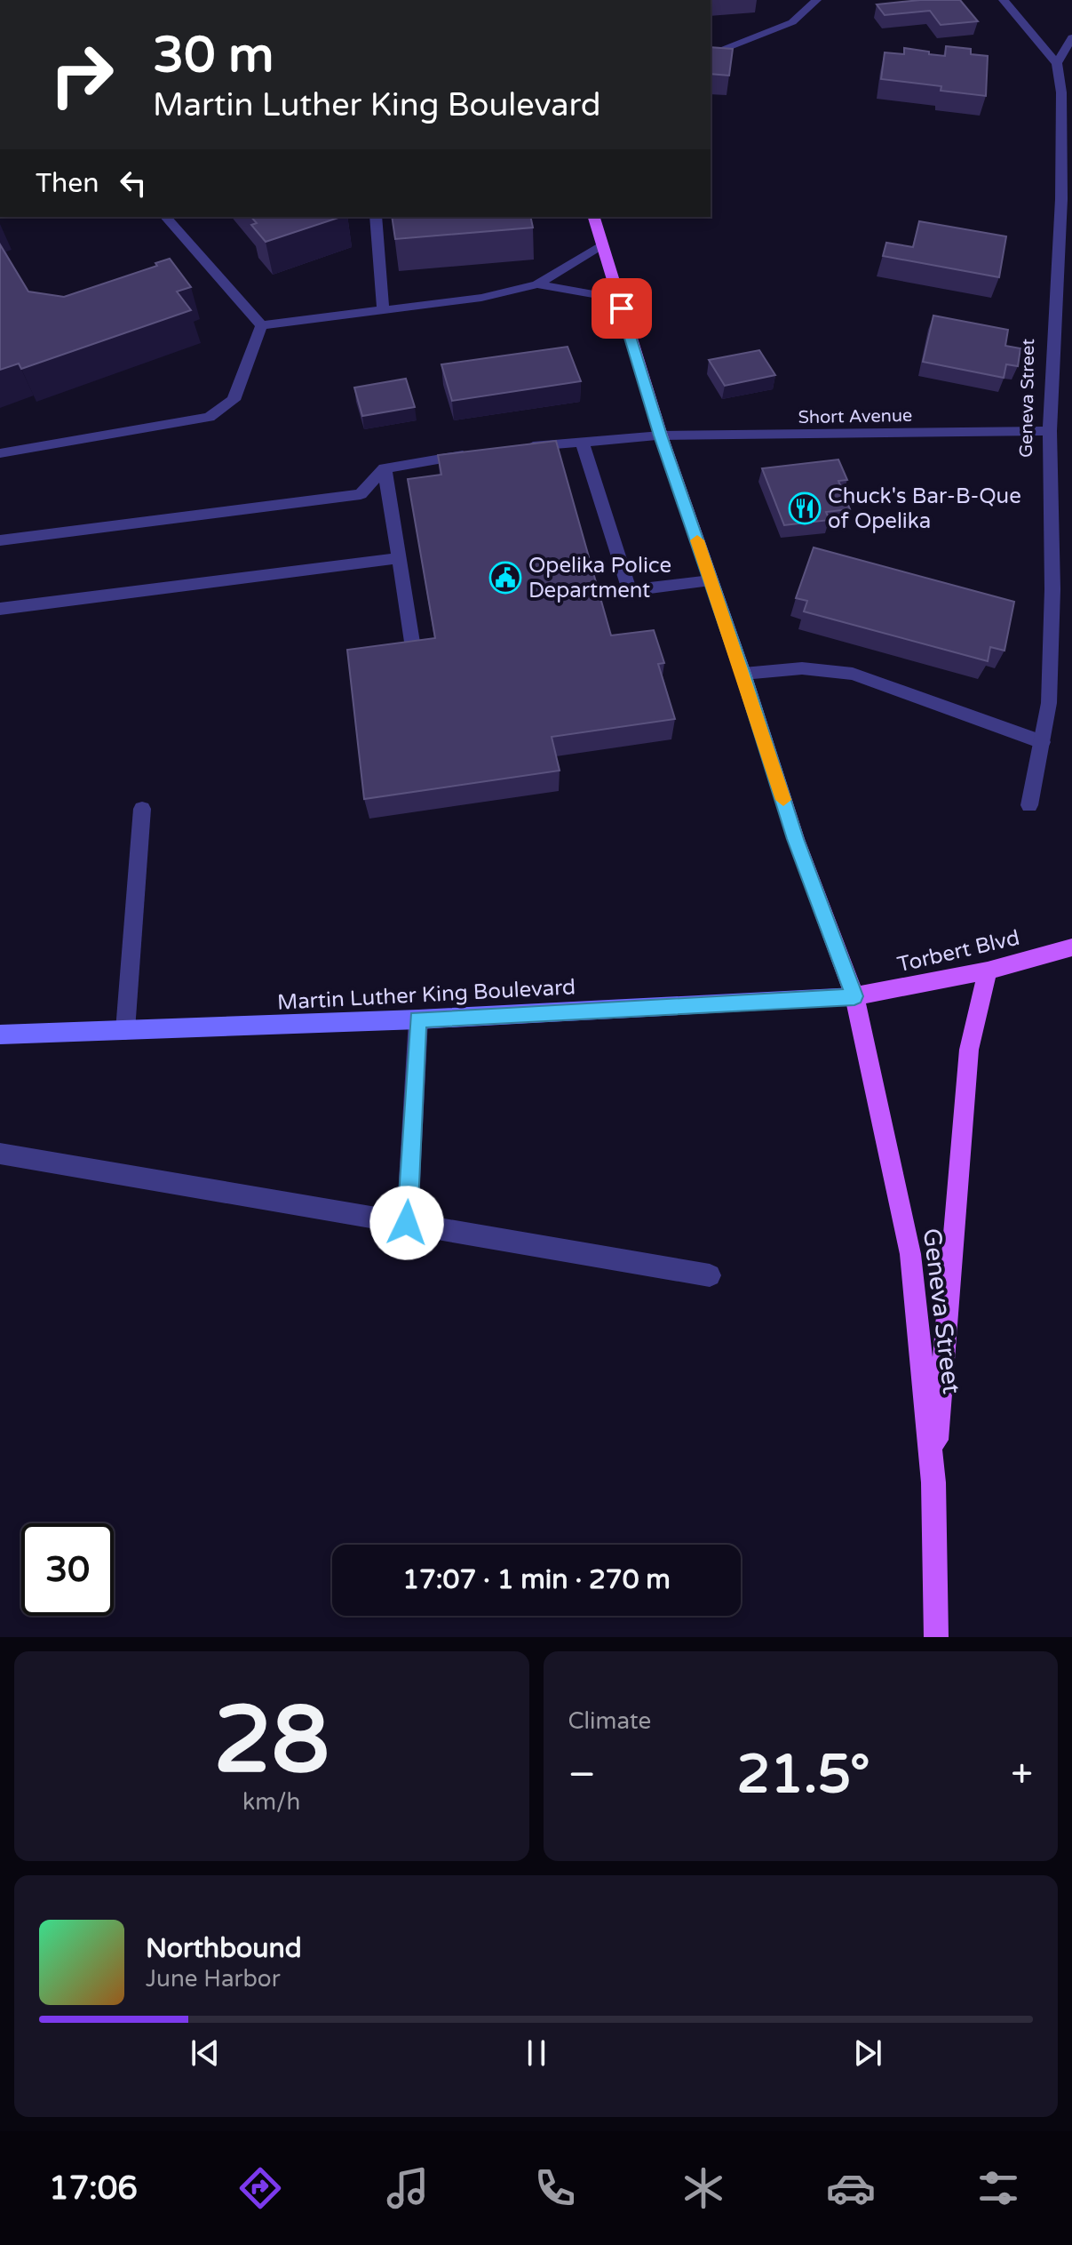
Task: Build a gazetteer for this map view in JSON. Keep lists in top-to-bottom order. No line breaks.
{"streets":{"main road":["Geneva Street","Torbert Blvd","Martin Luther King Boulevard"],"street":["Short Avenue"]},"crossings":[["Geneva Street","Short Avenue"],["Geneva Street","Torbert Blvd"],["Geneva Street","Martin Luther King Boulevard"],["Torbert Blvd","Martin Luther King Boulevard"]],"places":{"restaurant":["Chuck's Bar-B-Que of Opelika"],"public building":["Opelika Police Department"]},"page":{"turn":["30 m","Martin Luther King Boulevard"],"then":"Then","limit":"30","trip":"17:07 · 1 min · 270 m","tile":[["28","km/h"],"Climate"],"heat":["−","21.5°","+"],"song":["Northbound","June Harbor"],"tabs":"17:06"}}
